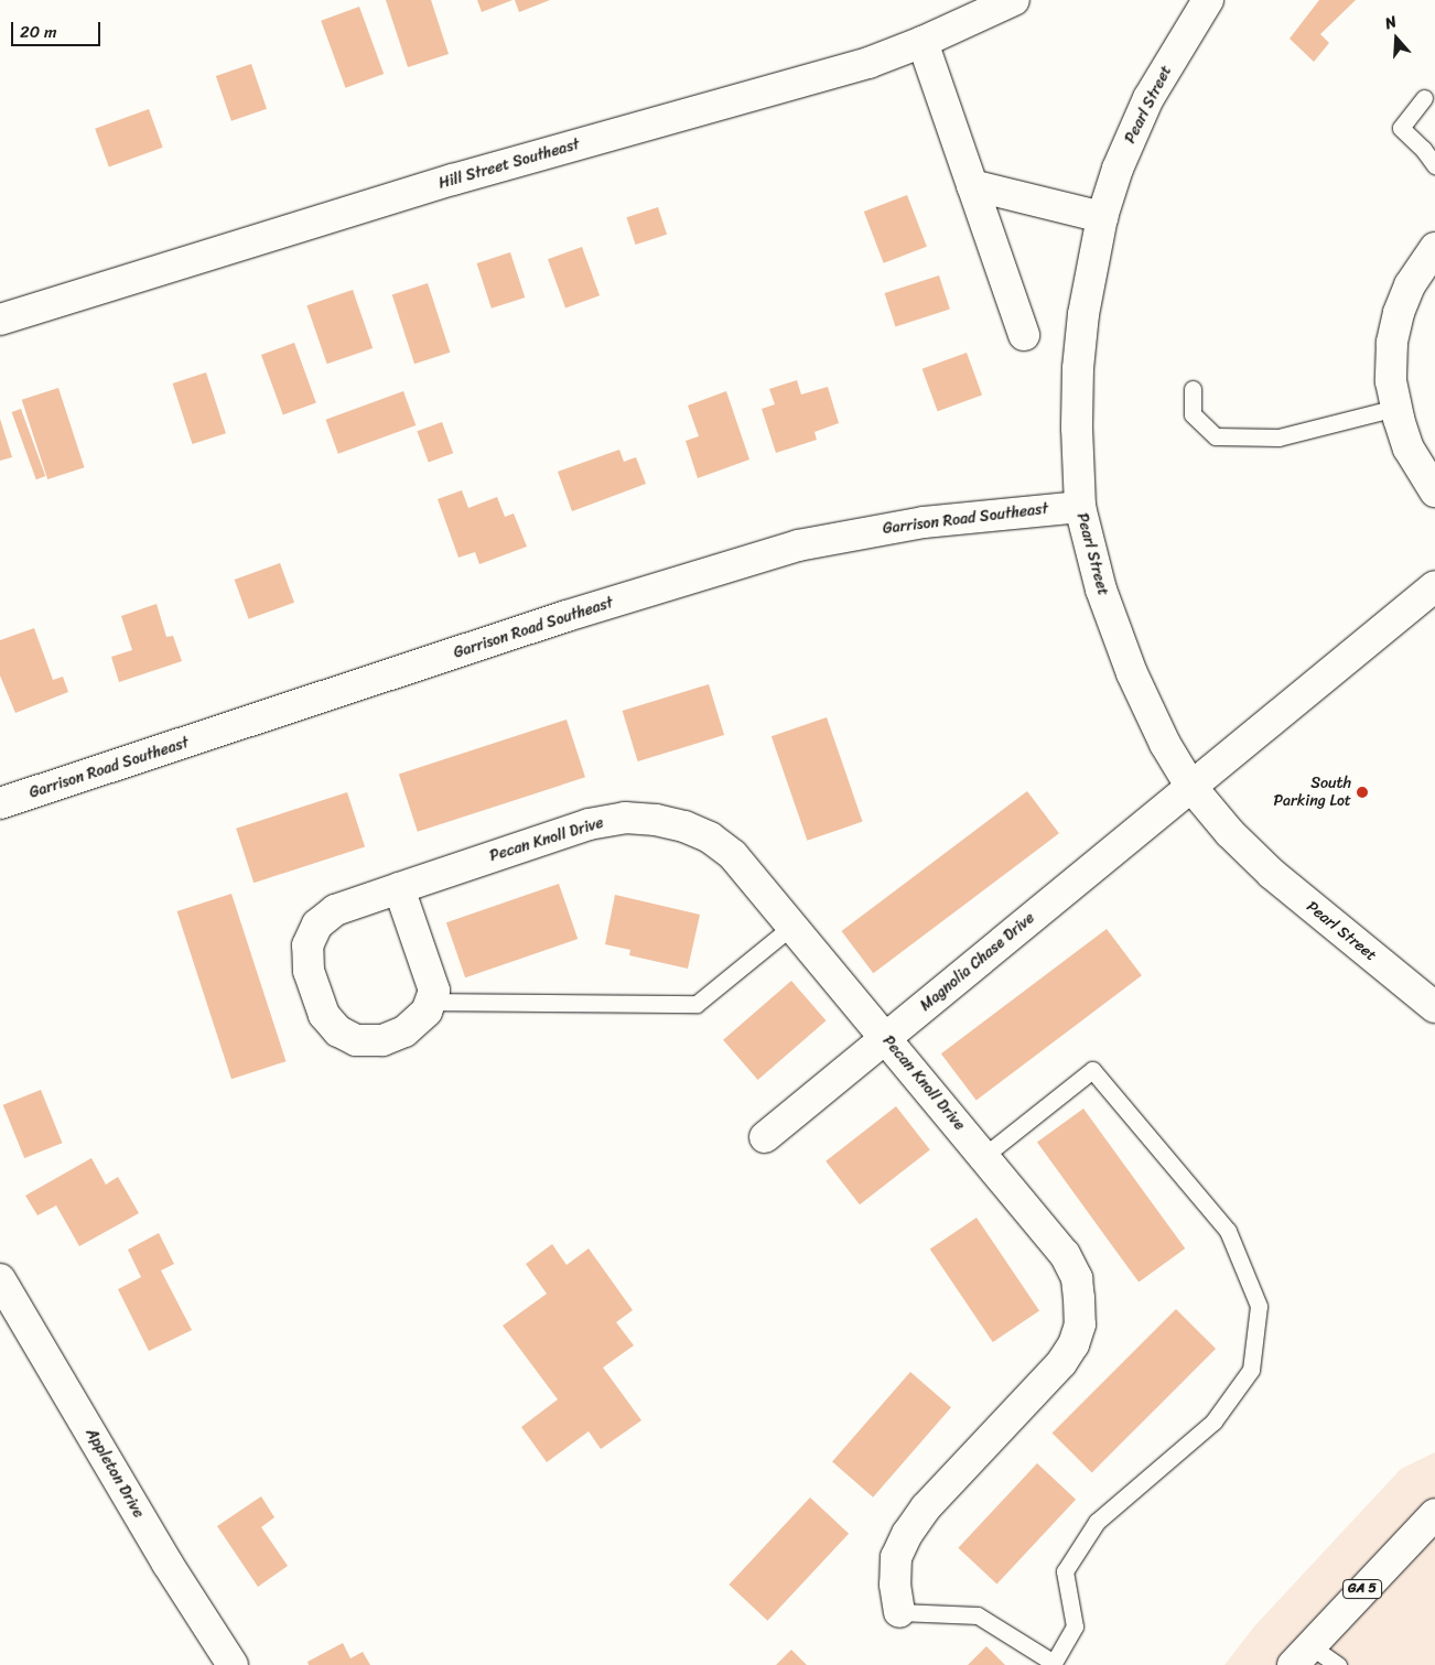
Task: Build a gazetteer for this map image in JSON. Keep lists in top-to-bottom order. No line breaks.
{"streets":{"street":["Pearl Street","Hill Street Southeast","Garrison Road Southeast","Pecan Knoll Drive","Magnolia Chase Drive","Appleton Drive","GA 5"]},"crossings":[["Pearl Street","Garrison Road Southeast"],["Pearl Street","Magnolia Chase Drive"],["Pecan Knoll Drive","Magnolia Chase Drive"]],"places":["South Parking Lot"],"scale_bar":"20 m","north":"top"}
